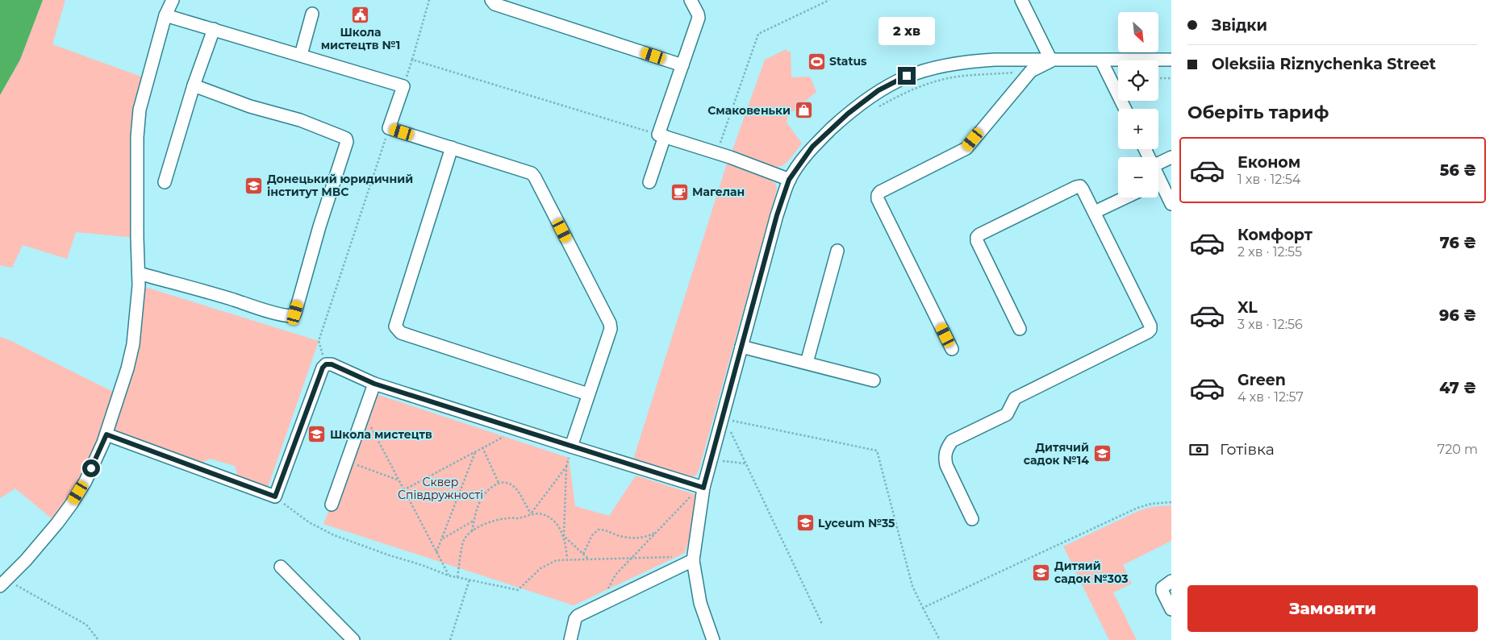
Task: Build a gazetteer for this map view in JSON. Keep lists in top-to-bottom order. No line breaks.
{"parks":["Сквер Співдружності"],"places":{"public building":["Школа мистецтв №1"],"sports":["Status"],"shop":["Смаковеньки"],"school or university":["Донецький юридичний інститут МВС","Школа мистецтв","Дитячий садок №14","Lyceum №35","Дитяий садок №303"],"cafe":["Магелан"]},"north":"bottom right","page":{"banner":["Звідки","Oleksiia Riznychenka Street"],"map_buttons":["+","−"],"bubble":"2 хв","heading":"Оберіть тариф","list":[{"name":"Економ","note":"1 хв · 12:54","value":"56 ₴"},{"name":"Комфорт","note":"2 хв · 12:55","value":"76 ₴"},{"name":"XL","note":"3 хв · 12:56","value":"96 ₴"},{"name":"Green","note":"4 хв · 12:57","value":"47 ₴"}],"pay":["Готівка","720 m"],"buttons":"Замовити"}}
